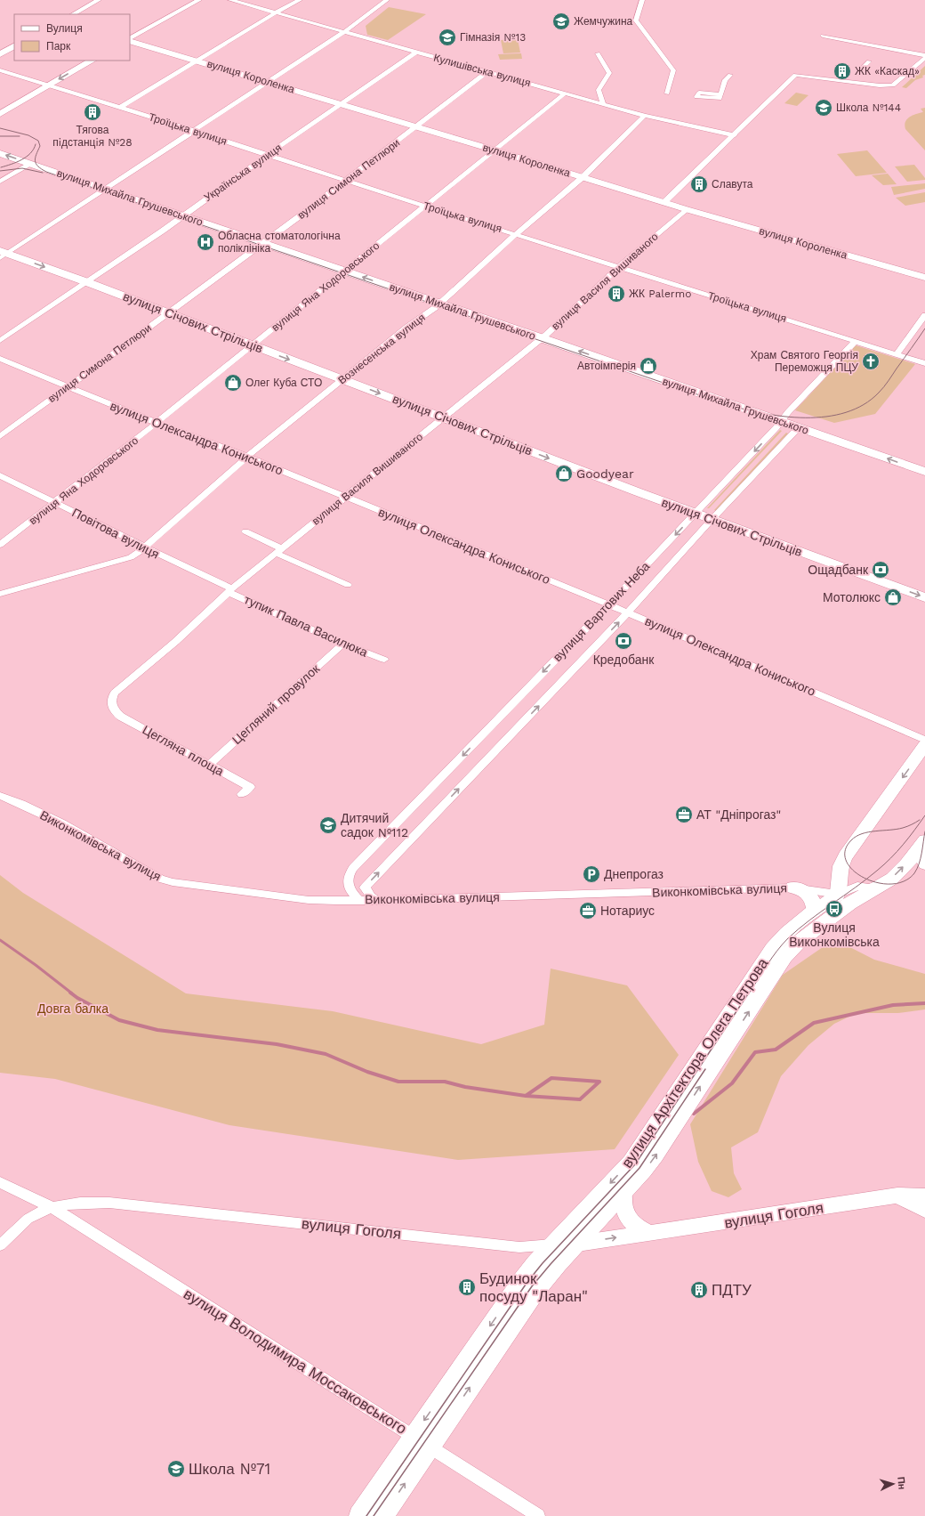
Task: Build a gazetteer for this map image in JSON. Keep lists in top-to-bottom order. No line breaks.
{"streets":{"main road":["вулиця Михайла Грушевського","вулиця Січових Стрільців","вулиця Архітектора Олега Петрова"],"street":["Кулишівська вулиця","вулиця Короленка","Троїцька вулиця","Українська вулиця","вулиця Симона Петлюри","вулиця Василя Вишиваного","вулиця Яна Ходоровського","Вознесенська вулиця","вулиця Олександра Кониського","Повітова вулиця","вулиця Вартових Неба","тупик Павла Василюка","Цегляний провулок","Цегляна площа","Виконкомівська вулиця","вулиця Гоголя","вулиця Володимира Моссаковського"]},"crossings":[["Кулишівська вулиця","Українська вулиця"],["Кулишівська вулиця","вулиця Симона Петлюри"],["Кулишівська вулиця","вулиця Яна Ходоровського"],["Кулишівська вулиця","Вознесенська вулиця"],["вулиця Короленка","Українська вулиця"],["вулиця Короленка","вулиця Симона Петлюри"],["вулиця Короленка","вулиця Василя Вишиваного"],["вулиця Короленка","вулиця Яна Ходоровського"],["вулиця Короленка","Вознесенська вулиця"],["Троїцька вулиця","Українська вулиця"],["Троїцька вулиця","вулиця Симона Петлюри"],["Троїцька вулиця","вулиця Василя Вишиваного"],["Троїцька вулиця","вулиця Яна Ходоровського"],["Троїцька вулиця","Вознесенська вулиця"],["Троїцька вулиця","вулиця Вартових Неба"],["Українська вулиця","вулиця Михайла Грушевського"],["Українська вулиця","вулиця Січових Стрільців"],["вулиця Симона Петлюри","вулиця Михайла Грушевського"],["вулиця Симона Петлюри","вулиця Січових Стрільців"],["вулиця Симона Петлюри","вулиця Олександра Кониського"],["вулиця Михайла Грушевського","вулиця Василя Вишиваного"],["вулиця Михайла Грушевського","вулиця Яна Ходоровського"],["вулиця Михайла Грушевського","Вознесенська вулиця"],["вулиця Михайла Грушевського","вулиця Вартових Неба"],["вулиця Василя Вишиваного","вулиця Січових Стрільців"],["вулиця Василя Вишиваного","вулиця Олександра Кониського"],["вулиця Василя Вишиваного","Повітова вулиця"],["вулиця Василя Вишиваного","тупик Павла Василюка"],["вулиця Василя Вишиваного","Цегляна площа"],["вулиця Яна Ходоровського","вулиця Січових Стрільців"],["вулиця Яна Ходоровського","вулиця Олександра Кониського"],["вулиця Яна Ходоровського","Повітова вулиця"],["вулиця Січових Стрільців","Вознесенська вулиця"],["вулиця Січових Стрільців","вулиця Вартових Неба"],["Вознесенська вулиця","вулиця Олександра Кониського"],["Вознесенська вулиця","Повітова вулиця"],["вулиця Олександра Кониського","вулиця Вартових Неба"],["Повітова вулиця","тупик Павла Василюка"],["тупик Павла Василюка","Цегляний провулок"],["Цегляний провулок","Цегляна площа"],["вулиця Архітектора Олега Петрова","вулиця Гоголя"],["вулиця Архітектора Олега Петрова","вулиця Володимира Моссаковського"],["вулиця Гоголя","вулиця Володимира Моссаковського"]],"one_way":["вулиця Михайла Грушевського","вулиця Січових Стрільців"],"parks":["Довга балка"],"places":{"school or university":["Жемчужина","Гімназія №13","Школа №144","Дитячий садок №112","Школа №71"],"building":["ЖК «Каскад»","Тягова пiдстанцiя №28","Славута","ЖК Palermo","Будинок посуду \"Ларан\"","ПДТУ"],"hospital":["Обласна стоматологічна поліклініка"],"church":["Храм Святого Георгія Переможця ПЦУ"],"shop":["Автоімперія","Олег Куба СТО","Goodyear","Мотолюкс"],"bank":["Ощадбанк","Кредобанк"],"office":["АТ \"Дніпрогаз\"","Нотариус"],"parking":["Днепрогаз"],"bus stop":["Вулиця Виконкомівська"]},"legend":["Вулиця","Парк"],"north":"right"}
